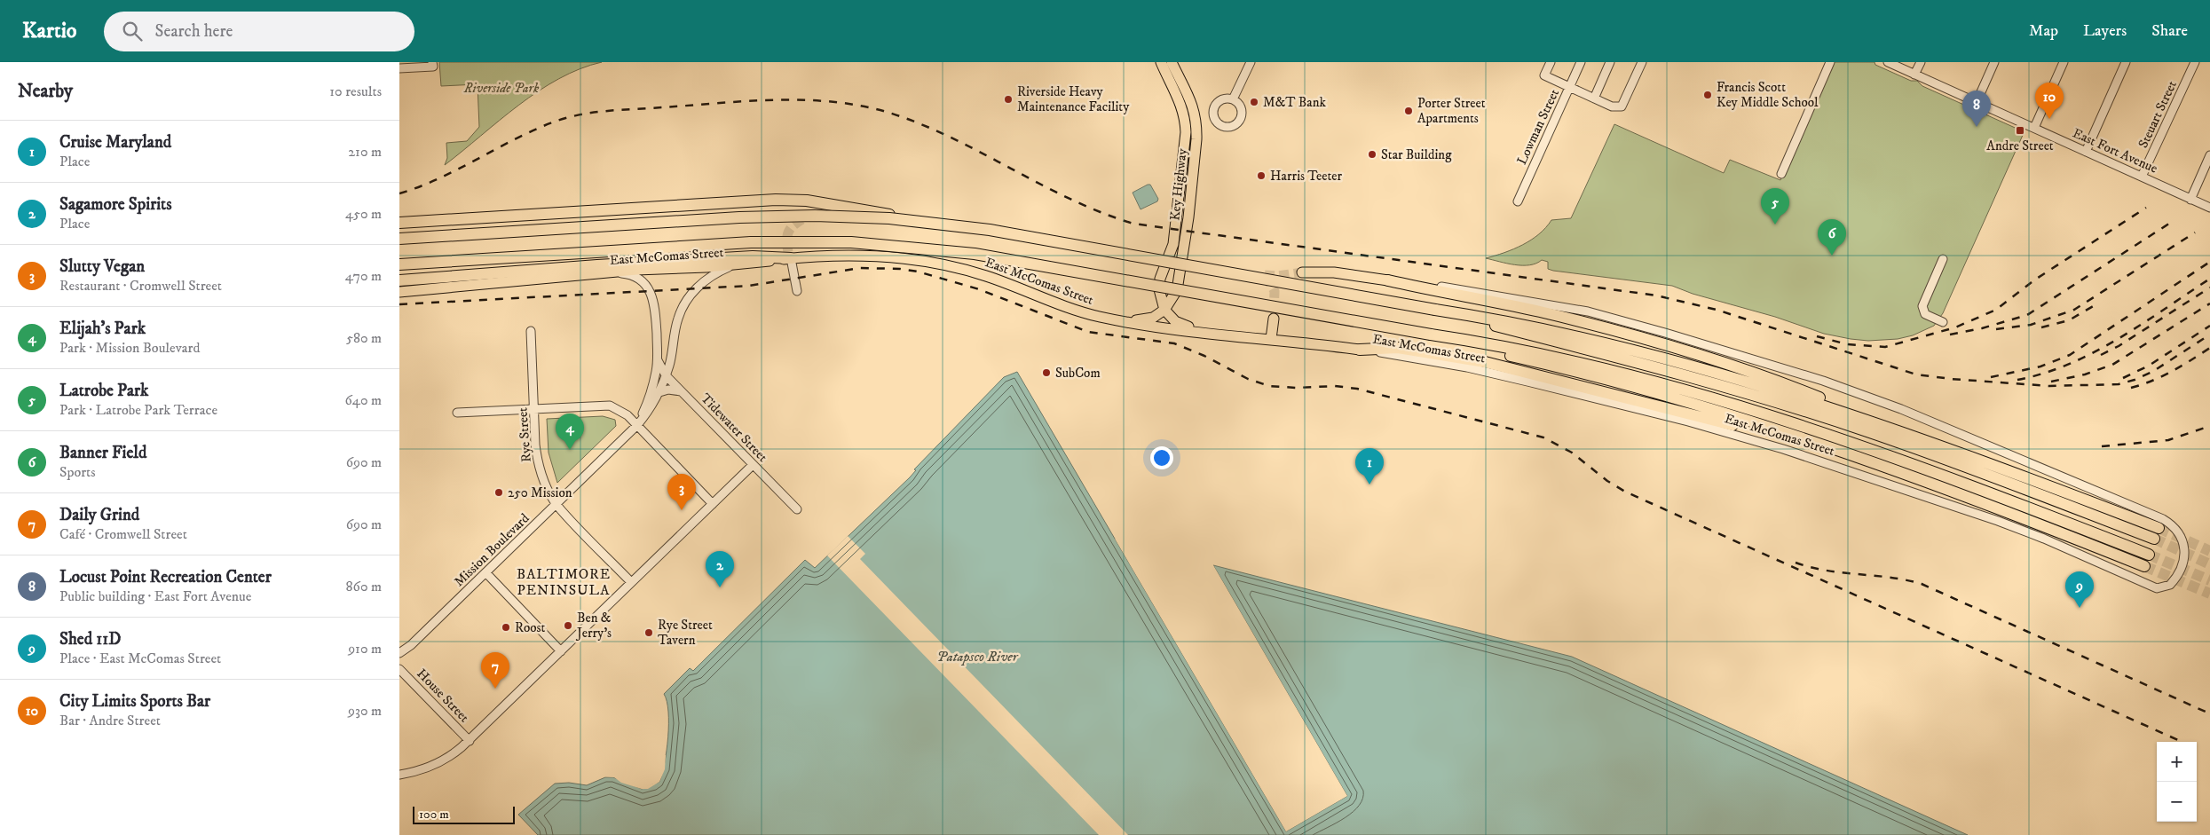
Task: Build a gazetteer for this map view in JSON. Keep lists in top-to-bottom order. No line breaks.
{"streets":{"main road":["Key Highway","East McComas Street"],"street":["Steuart Street","Lowman Street","East Fort Avenue","Tidewater Street","Rye Street","Mission Boulevard","House Street"]},"crossings":[["Steuart Street","East Fort Avenue"],["East McComas Street","Mission Boulevard"],["Tidewater Street","Mission Boulevard"],["Rye Street","Mission Boulevard"]],"districts":["BALTIMORE PENINSULA"],"water":["Patapsco River"],"parks":["Riverside Park"],"places":{"other":["Francis Scott Key Middle School","Riverside Heavy Maintenance Facility","M&T Bank","Porter Street Apartments","Star Building","Harris Teeter","SubCom","250 Mission","Ben & Jerry's","Roost","Rye Street Tavern"],"transit":["Andre Street"]},"scale_bar":"100 m","page":{"header":"Kartio","search":"Search here","nav":["Map","Layers","Share"],"heading":["Nearby","10 results"],"pins":["10","8","5","6","4","1","3","2","9","7"],"list":[{"mark":"1","name":"Cruise Maryland","note":"Place","value":"210 m"},{"mark":"2","name":"Sagamore Spirits","note":"Place","value":"450 m"},{"mark":"3","name":"Slutty Vegan","note":"Restaurant · Cromwell Street","value":"470 m"},{"mark":"4","name":"Elijah's Park","note":"Park · Mission Boulevard","value":"580 m"},{"mark":"5","name":"Latrobe Park","note":"Park · Latrobe Park Terrace","value":"640 m"},{"mark":"6","name":"Banner Field","note":"Sports","value":"690 m"},{"mark":"7","name":"Daily Grind","note":"Café · Cromwell Street","value":"690 m"},{"mark":"8","name":"Locust Point Recreation Center","note":"Public building · East Fort Avenue","value":"860 m"},{"mark":"9","name":"Shed 11D","note":"Place · East McComas Street","value":"910 m"},{"mark":"10","name":"City Limits Sports Bar","note":"Bar · Andre Street","value":"930 m"}],"map_buttons":["+","−"],"scale":"100 m"}}
